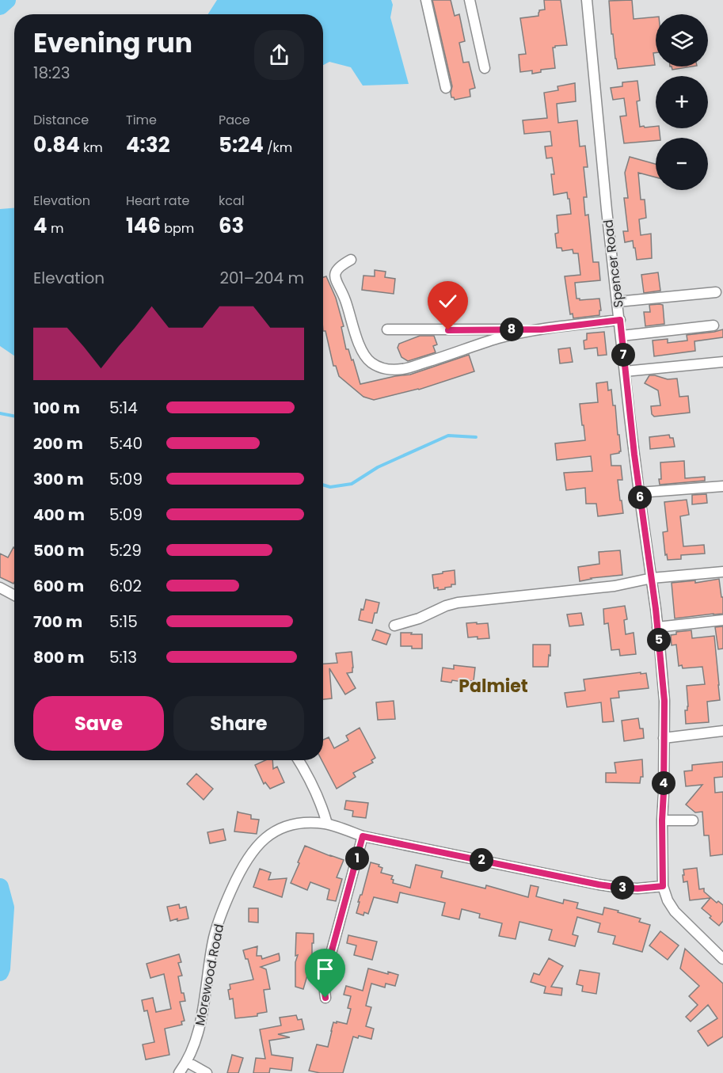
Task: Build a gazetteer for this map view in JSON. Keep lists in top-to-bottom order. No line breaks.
{"streets":{"street":["Spencer Road","Morewood Road"]},"crossings":[["Spencer Road","Morewood Road"]],"districts":["Palmiet"],"page":{"map_buttons":["+","−"],"heading":["Evening run","18:23"],"stats":[["Distance","0.84 km"],["Time","4:32"],["Pace","5:24 /km"],["Elevation","4 m"],["Heart rate","146 bpm"],["kcal","63"]],"chart":["Elevation","201–204 m"],"pins":["8","7","6","5","4","1","2","3"],"list":[{"name":"100 m","note":"5:14"},{"name":"200 m","note":"5:40"},{"name":"300 m","note":"5:09"},{"name":"400 m","note":"5:09"},{"name":"500 m","note":"5:29"},{"name":"600 m","note":"6:02"},{"name":"700 m","note":"5:15"},{"name":"800 m","note":"5:13"}],"buttons":["Save","Share"]}}
